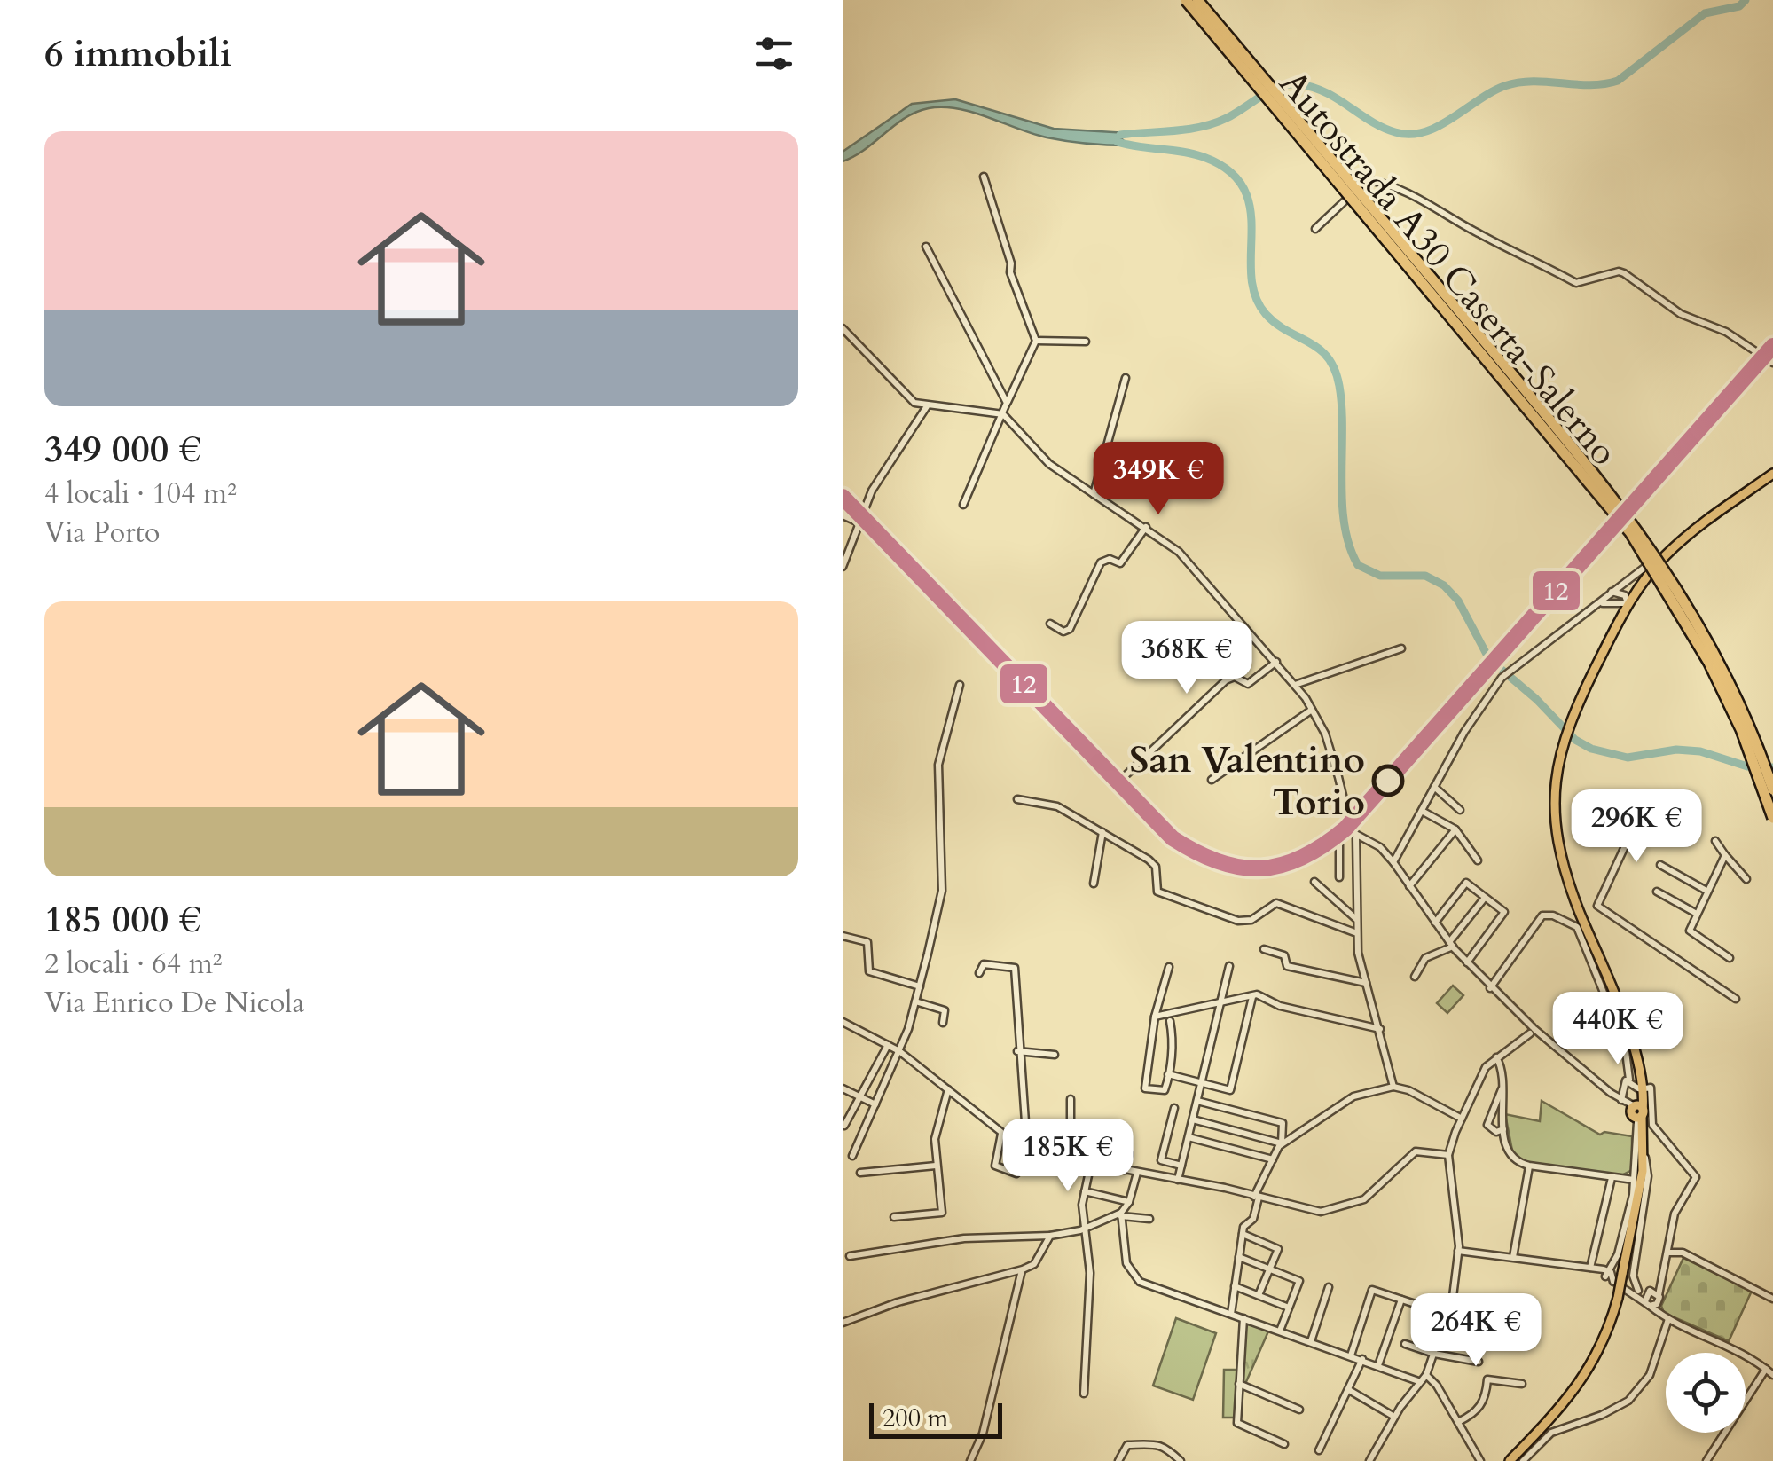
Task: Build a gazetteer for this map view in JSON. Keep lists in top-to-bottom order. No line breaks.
{"streets":{"highway":["Autostrada A30 Caserta-Salerno"]},"places":["San Valentino Torio"],"lines":["transit line 12"],"scale_bar":"200 m","page":{"heading":"6 immobili","list":[{"name":"349 000 €","note":"4 locali · 104 m² · Via Porto"},{"name":"185 000 €","note":"2 locali · 64 m² · Via Enrico De Nicola"}],"price":["349K €","368K €","296K €","440K €","185K €","264K €"],"scale":"200 m"}}
